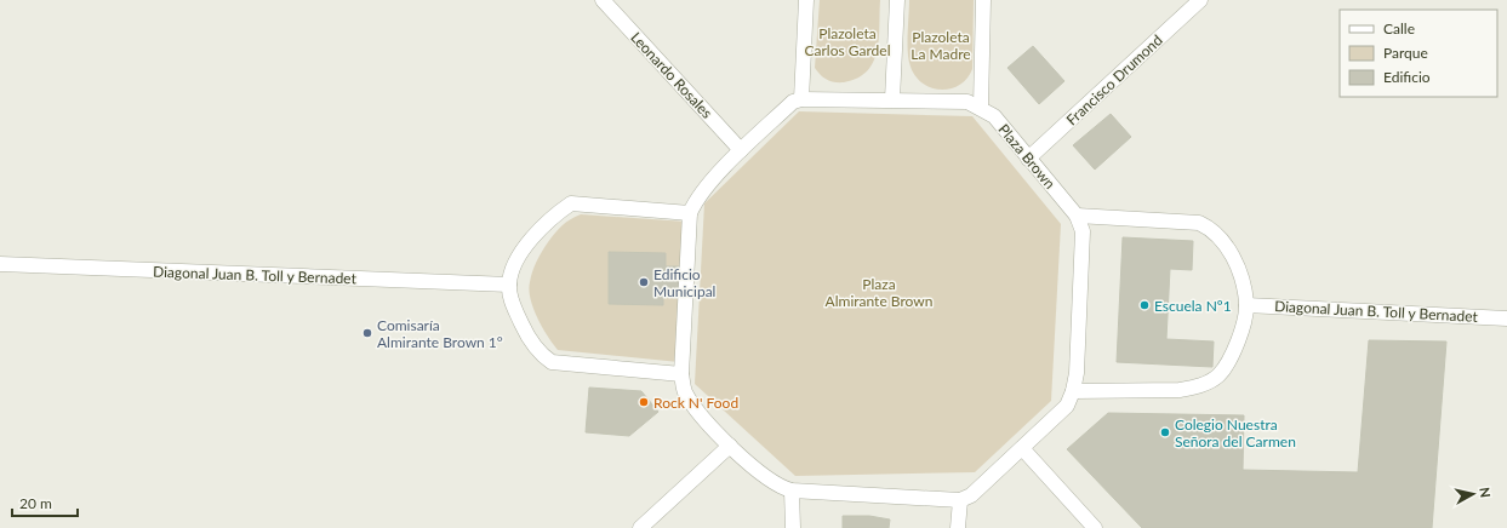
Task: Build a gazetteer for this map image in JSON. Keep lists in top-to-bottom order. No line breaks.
{"streets":{"street":["Leonardo Rosales","Francisco Drumond","Plaza Brown","Diagonal Juan B. Toll y Bernadet"]},"crossings":[["Francisco Drumond","Plaza Brown"]],"parks":["Plazoleta Carlos Gardel","Plazoleta La Madre","Plaza Almirante Brown"],"places":["Edificio Municipal","Escuela Nº1","Comisaría Almirante Brown 1°","Rock N' Food","Colegio Nuestra Señora del Carmen"],"legend":["Calle","Parque","Edificio"],"scale_bar":"20 m","north":"right"}
